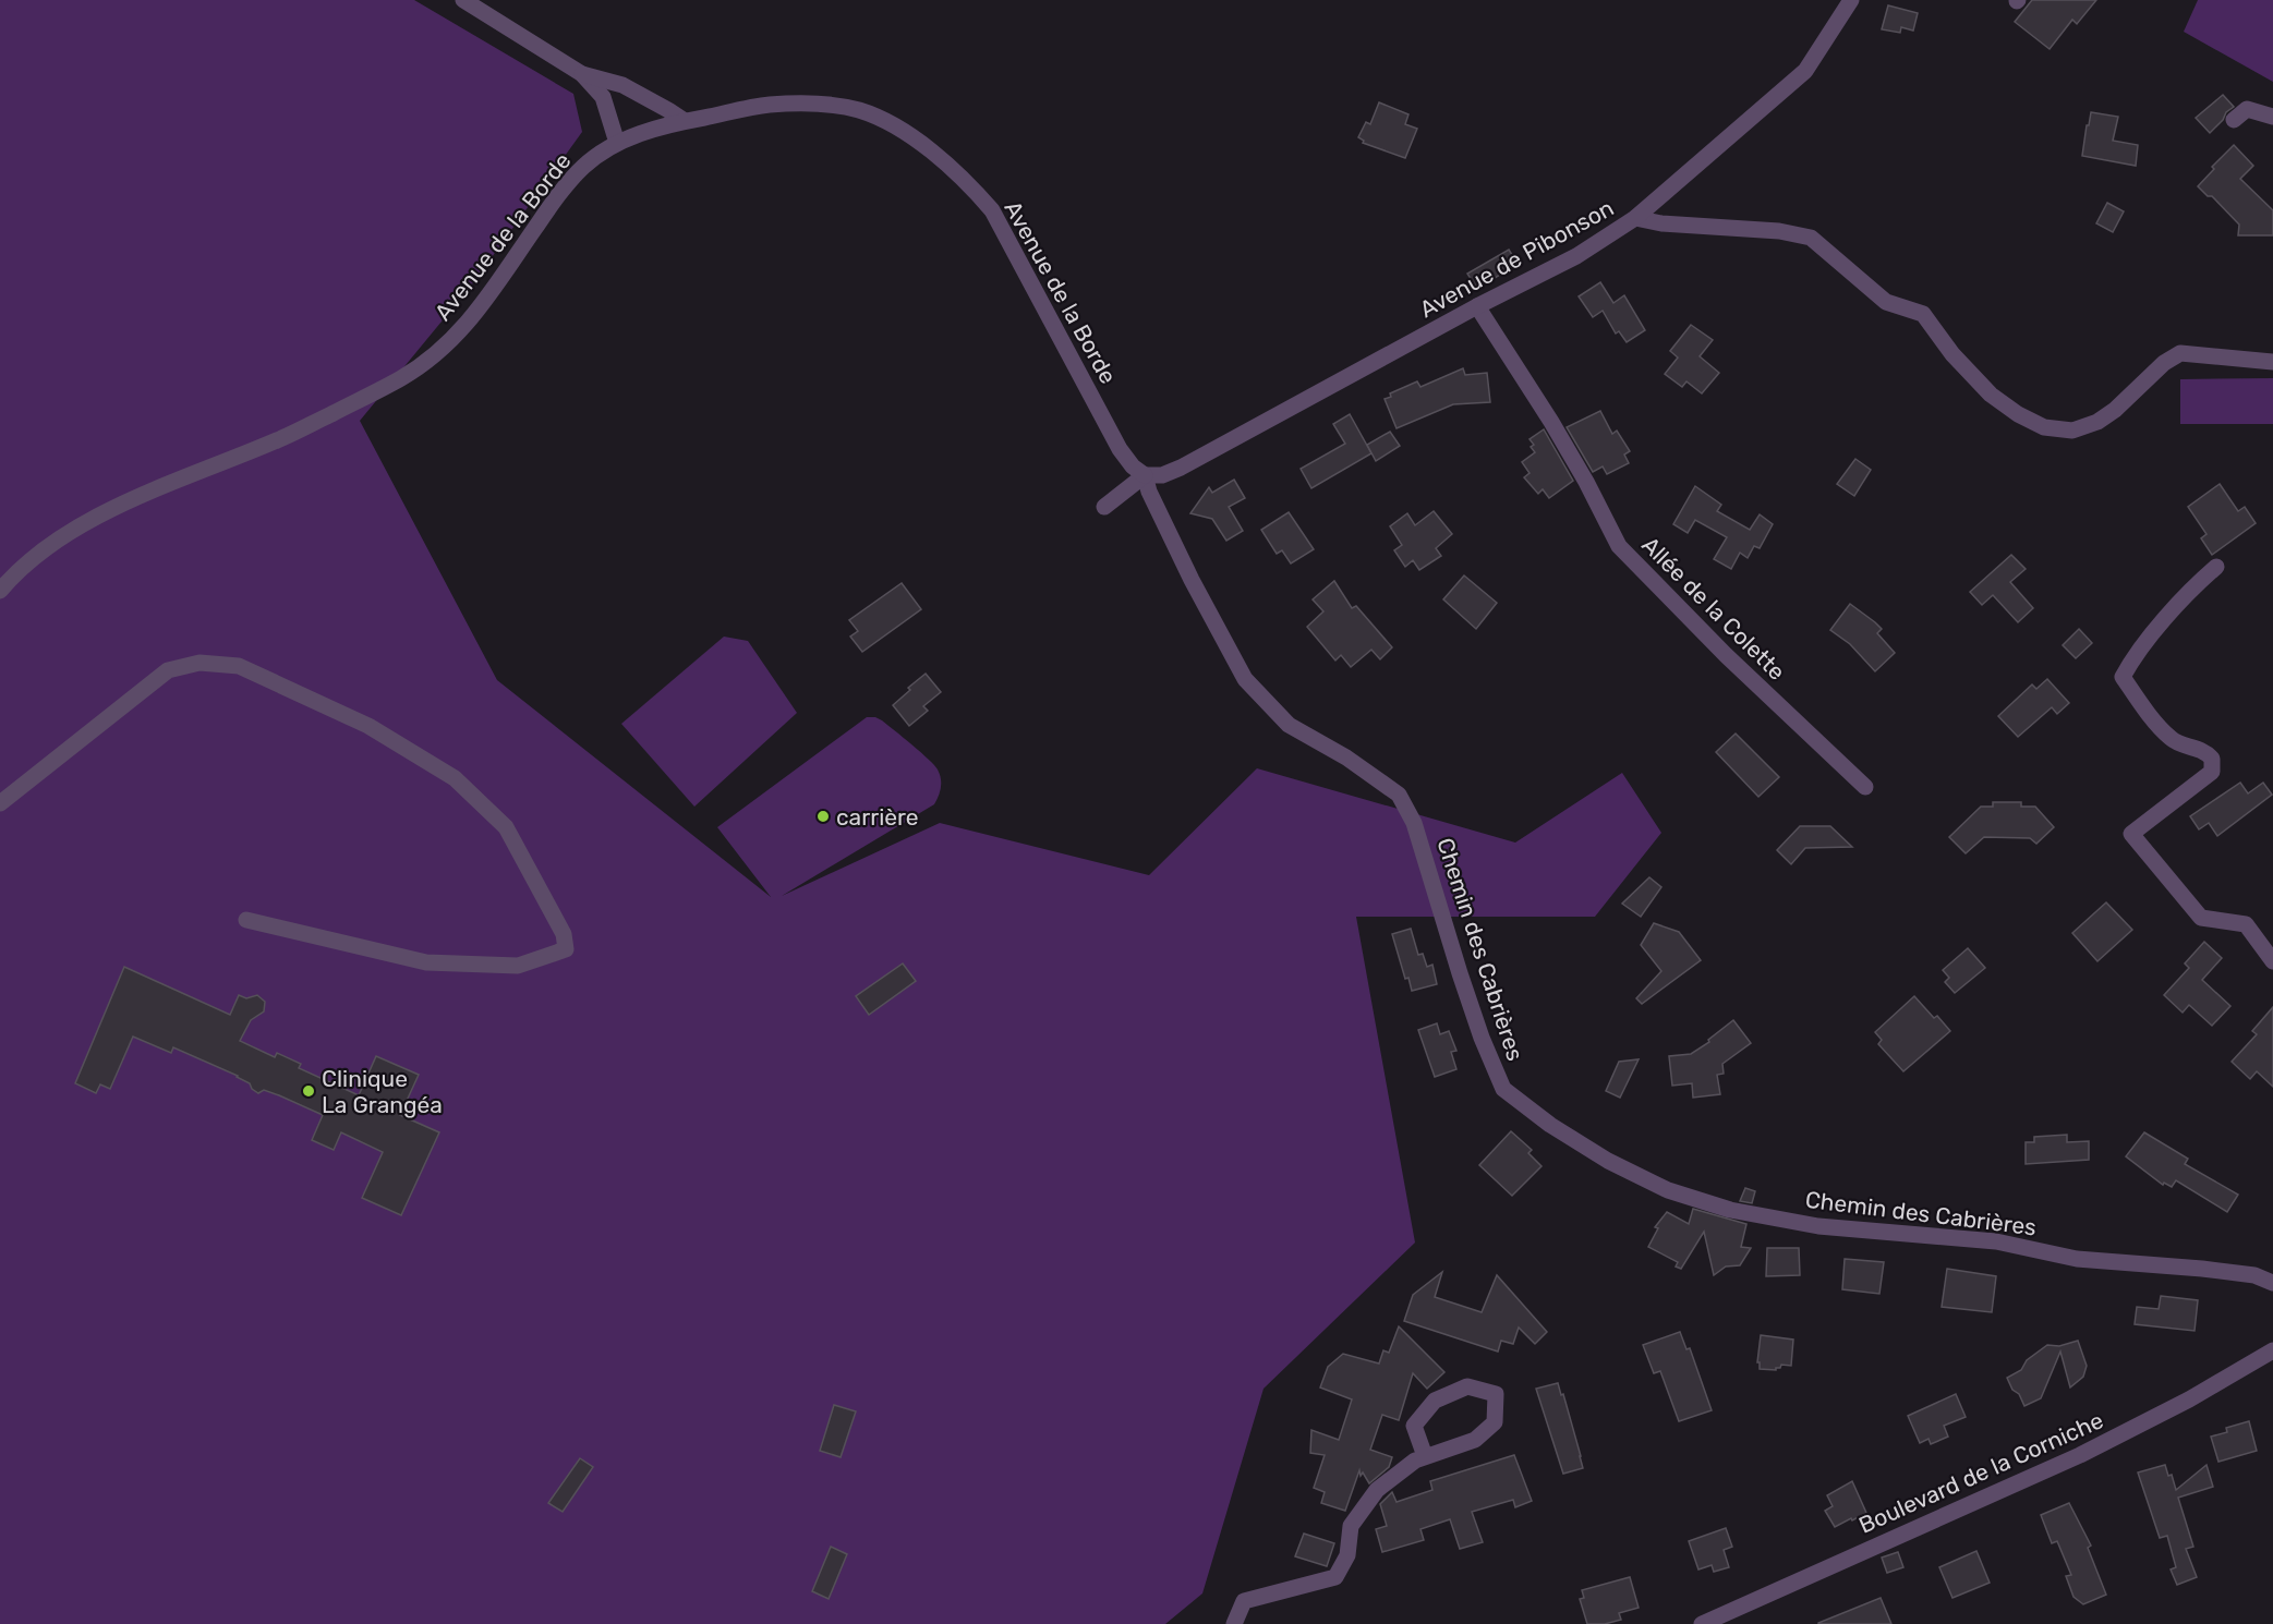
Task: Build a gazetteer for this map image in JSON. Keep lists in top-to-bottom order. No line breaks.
{"streets":{"street":["Avenue de la Borde","Avenue de Pibonson","Allée de la Colette","Chemin des Cabrières","Boulevard de la Corniche"]},"crossings":[["Avenue de la Borde","Avenue de Pibonson"],["Avenue de la Borde","Chemin des Cabrières"],["Avenue de Pibonson","Allée de la Colette"],["Avenue de Pibonson","Chemin des Cabrières"]],"places":["carrière","Clinique La Grangéa"]}
